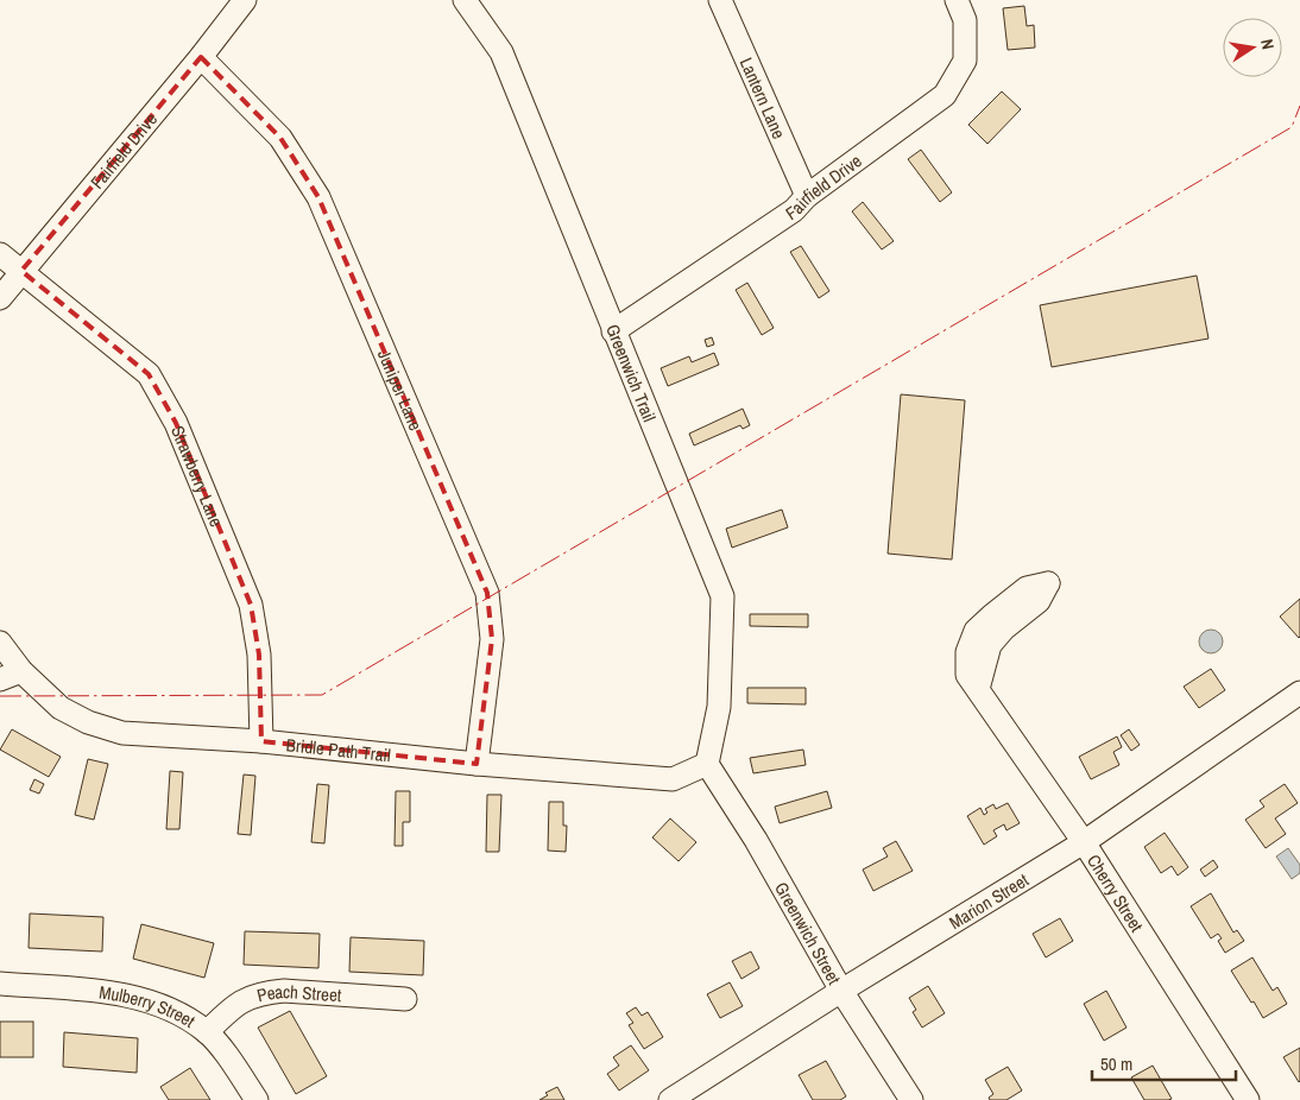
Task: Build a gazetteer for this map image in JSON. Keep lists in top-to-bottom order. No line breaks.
{"streets":{"street":["Lantern Lane","Fairfield Drive","Greenwich Trail","Juniper Lane","Strawberry Lane","Bridle Path Trail","Cherry Street","Marion Street","Greenwich Street","Peach Street","Mulberry Street"]},"crossings":[["Lantern Lane","Fairfield Drive"],["Fairfield Drive","Greenwich Trail"],["Fairfield Drive","Juniper Lane"],["Fairfield Drive","Strawberry Lane"],["Greenwich Trail","Bridle Path Trail"],["Greenwich Trail","Greenwich Street"],["Juniper Lane","Bridle Path Trail"],["Strawberry Lane","Bridle Path Trail"],["Bridle Path Trail","Greenwich Street"],["Cherry Street","Marion Street"],["Marion Street","Greenwich Street"],["Peach Street","Mulberry Street"]],"scale_bar":"50 m","north":"right"}
